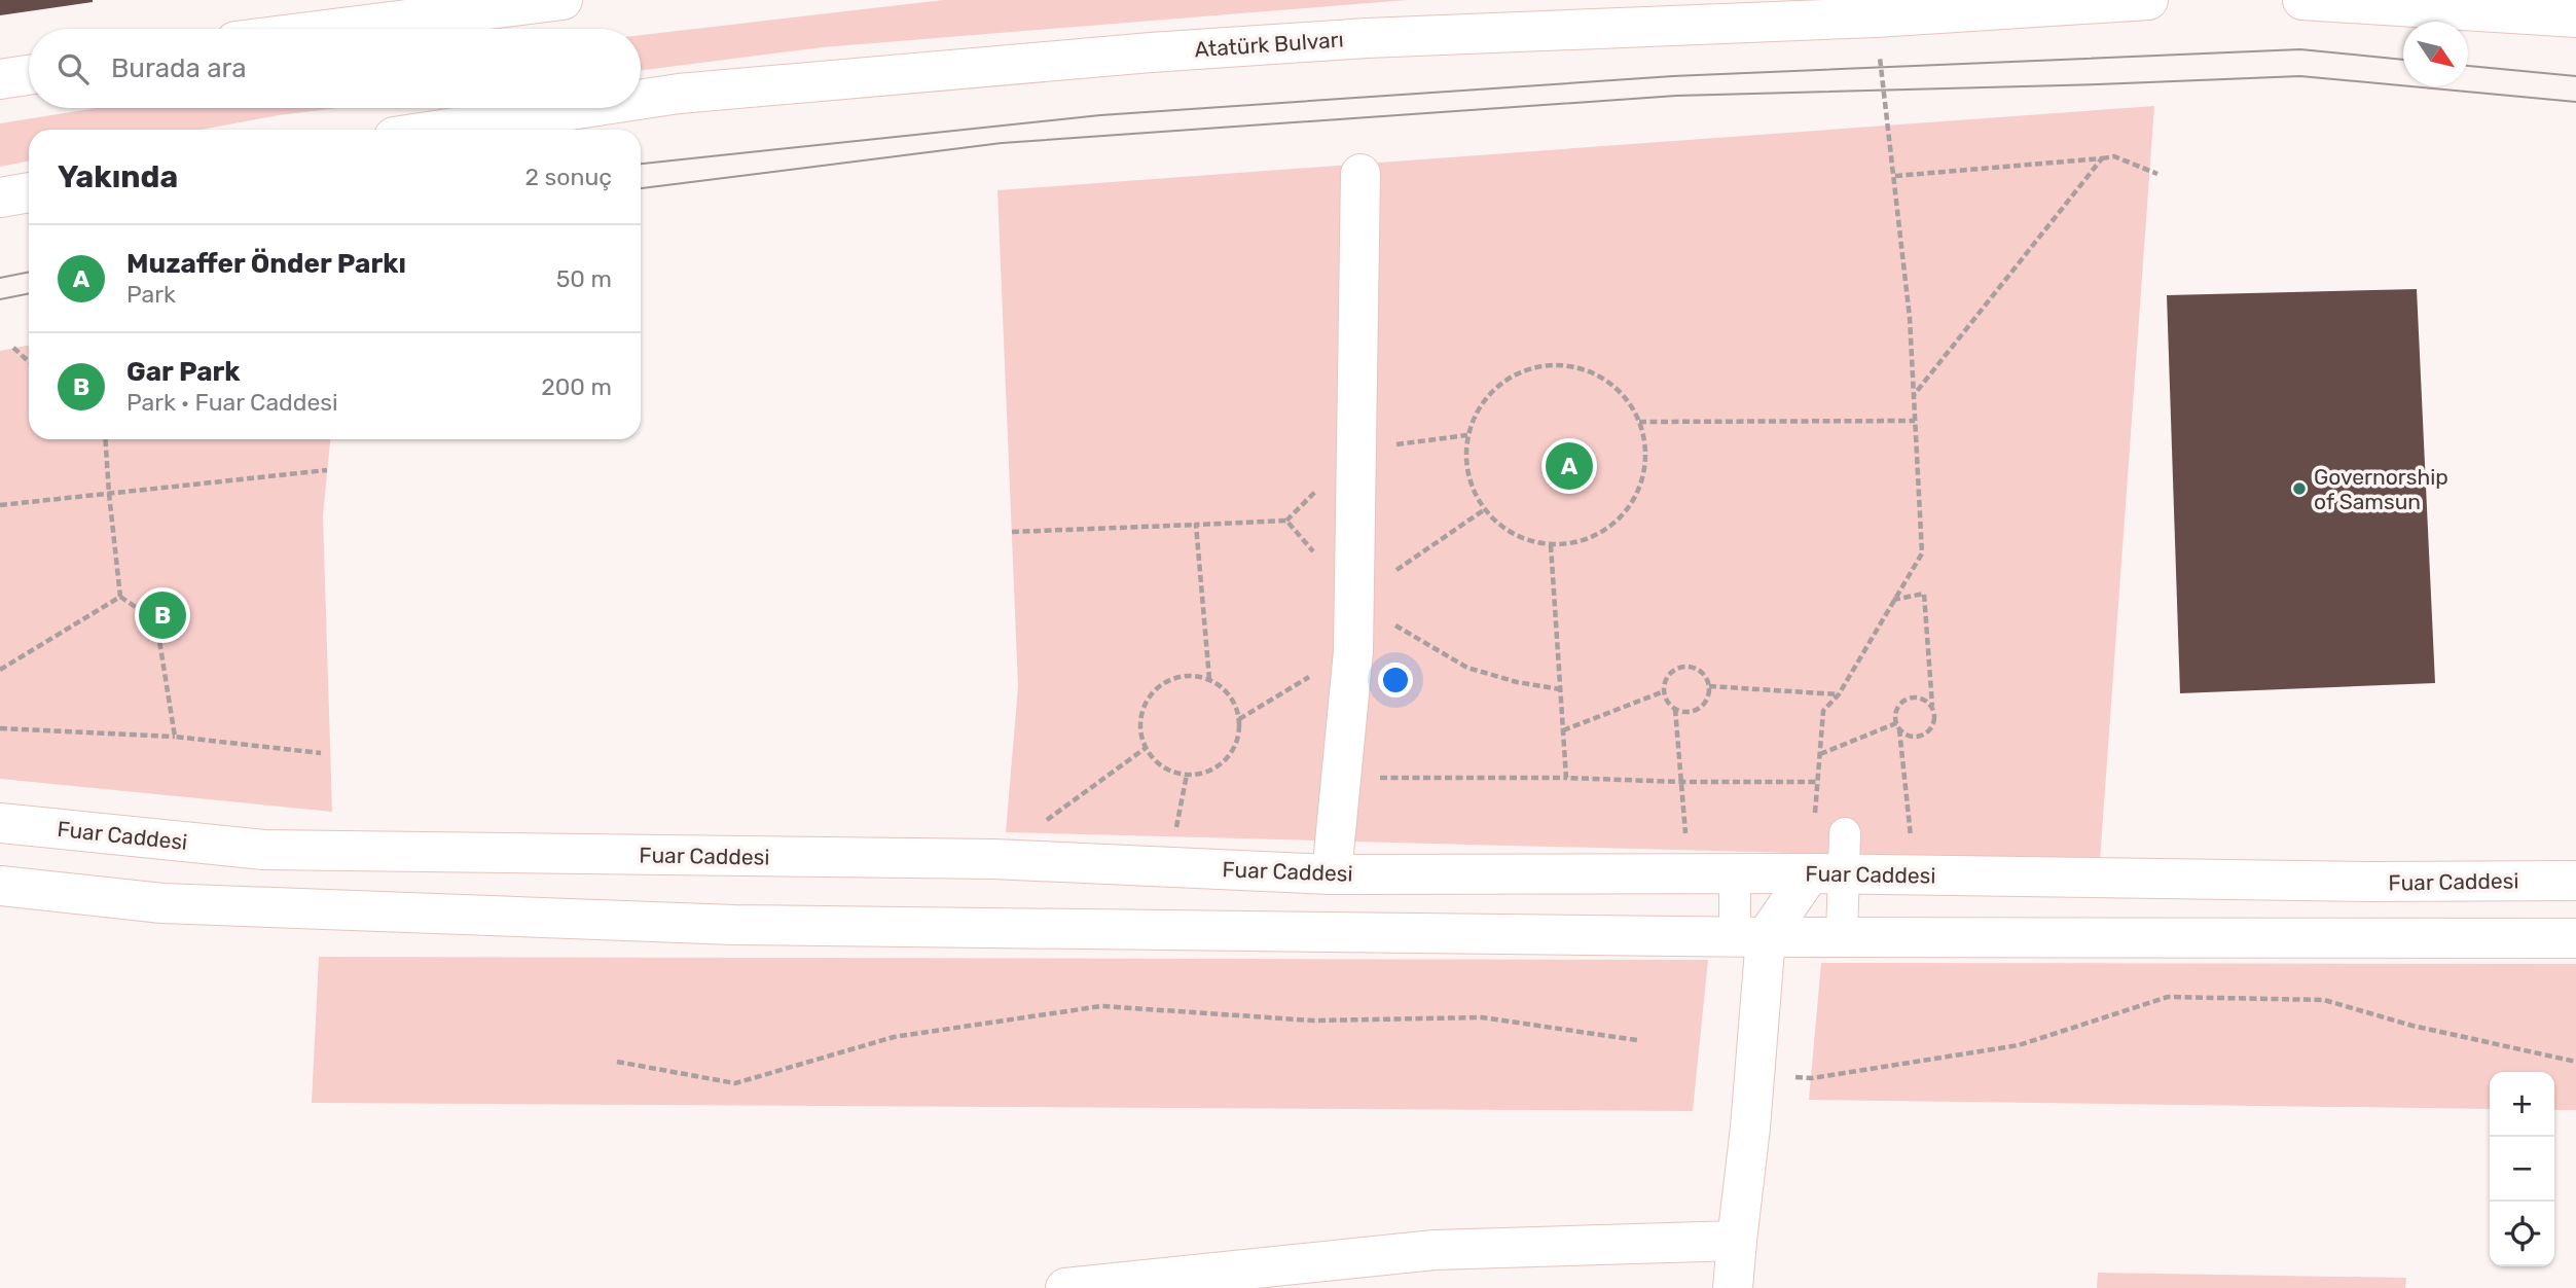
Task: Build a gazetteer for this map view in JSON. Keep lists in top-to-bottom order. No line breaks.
{"streets":{"main road":["Atatürk Bulvarı","Fuar Caddesi"]},"places":["Governorship of Samsun"],"north":"bottom right","page":{"search":"Burada ara","heading":["Yakında","2 sonuç"],"list":[{"mark":"A","name":"Muzaffer Önder Parkı","note":"Park","value":"50 m"},{"mark":"B","name":"Gar Park","note":"Park · Fuar Caddesi","value":"200 m"}],"pins":["A","B"],"map_buttons":["+","−"]}}
